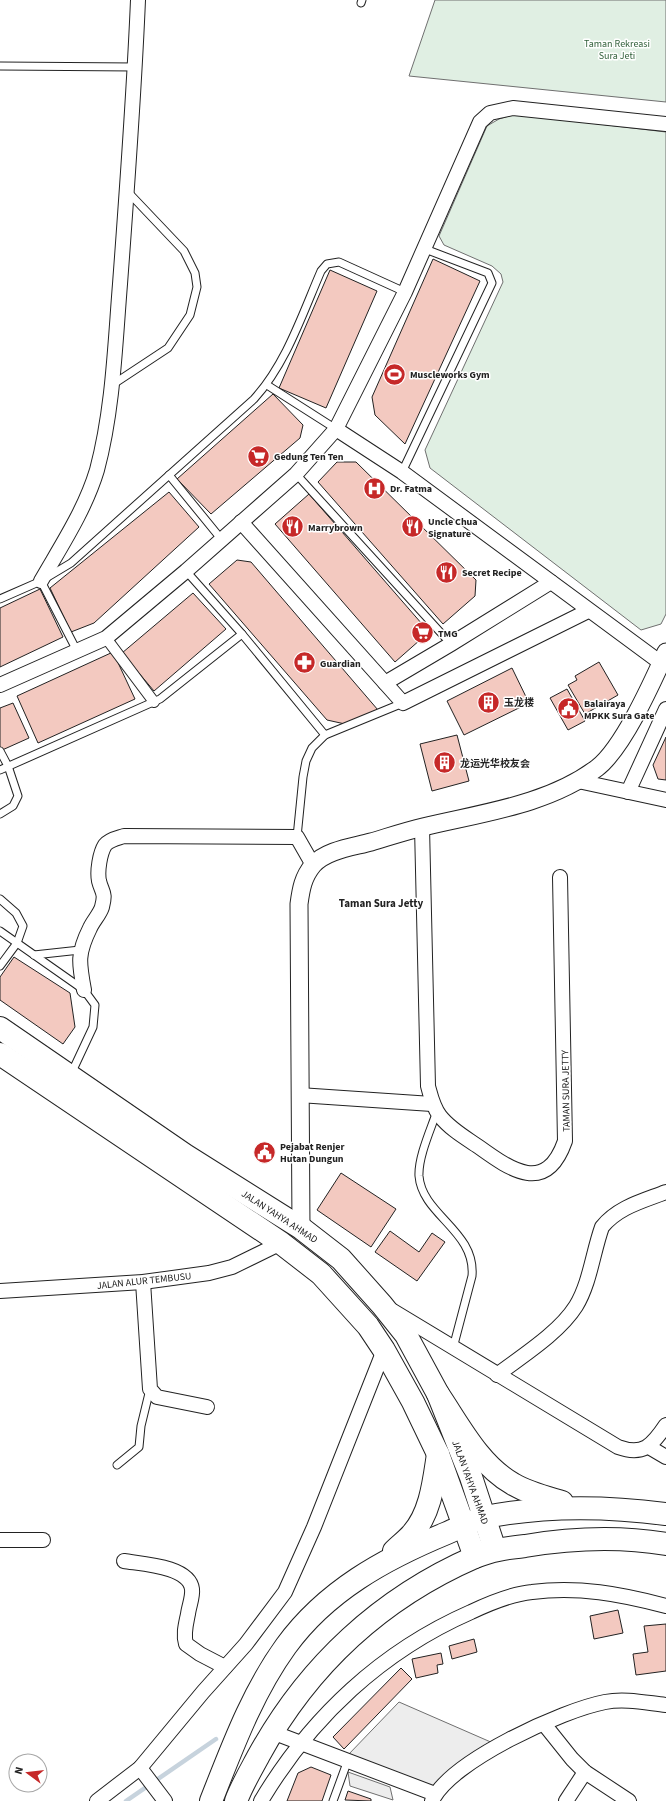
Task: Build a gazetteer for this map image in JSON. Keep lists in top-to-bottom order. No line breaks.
{"streets":{"main road":["JALAN YAHYA AHMAD"],"street":["TAMAN SURA JETTY","JALAN ALUR TEMBUSU"]},"crossings":[["JALAN YAHYA AHMAD","JALAN ALUR TEMBUSU"]],"districts":["Taman Sura Jetty"],"parks":["Taman Rekreasi Sura Jeti"],"places":{"sports":["Muscleworks Gym"],"supermarket":["Gedung Ten Ten","TMG"],"hospital":["Dr. Fatma"],"restaurant":["Marrybrown","Uncle Chua Signature","Secret Recipe"],"pharmacy":["Guardian"],"building":["玉龙楼","龙运光华校友会"],"public building":["Balairaya MPKK Sura Gate","Pejabat Renjer Hutan Dungun"]},"north":"left"}
